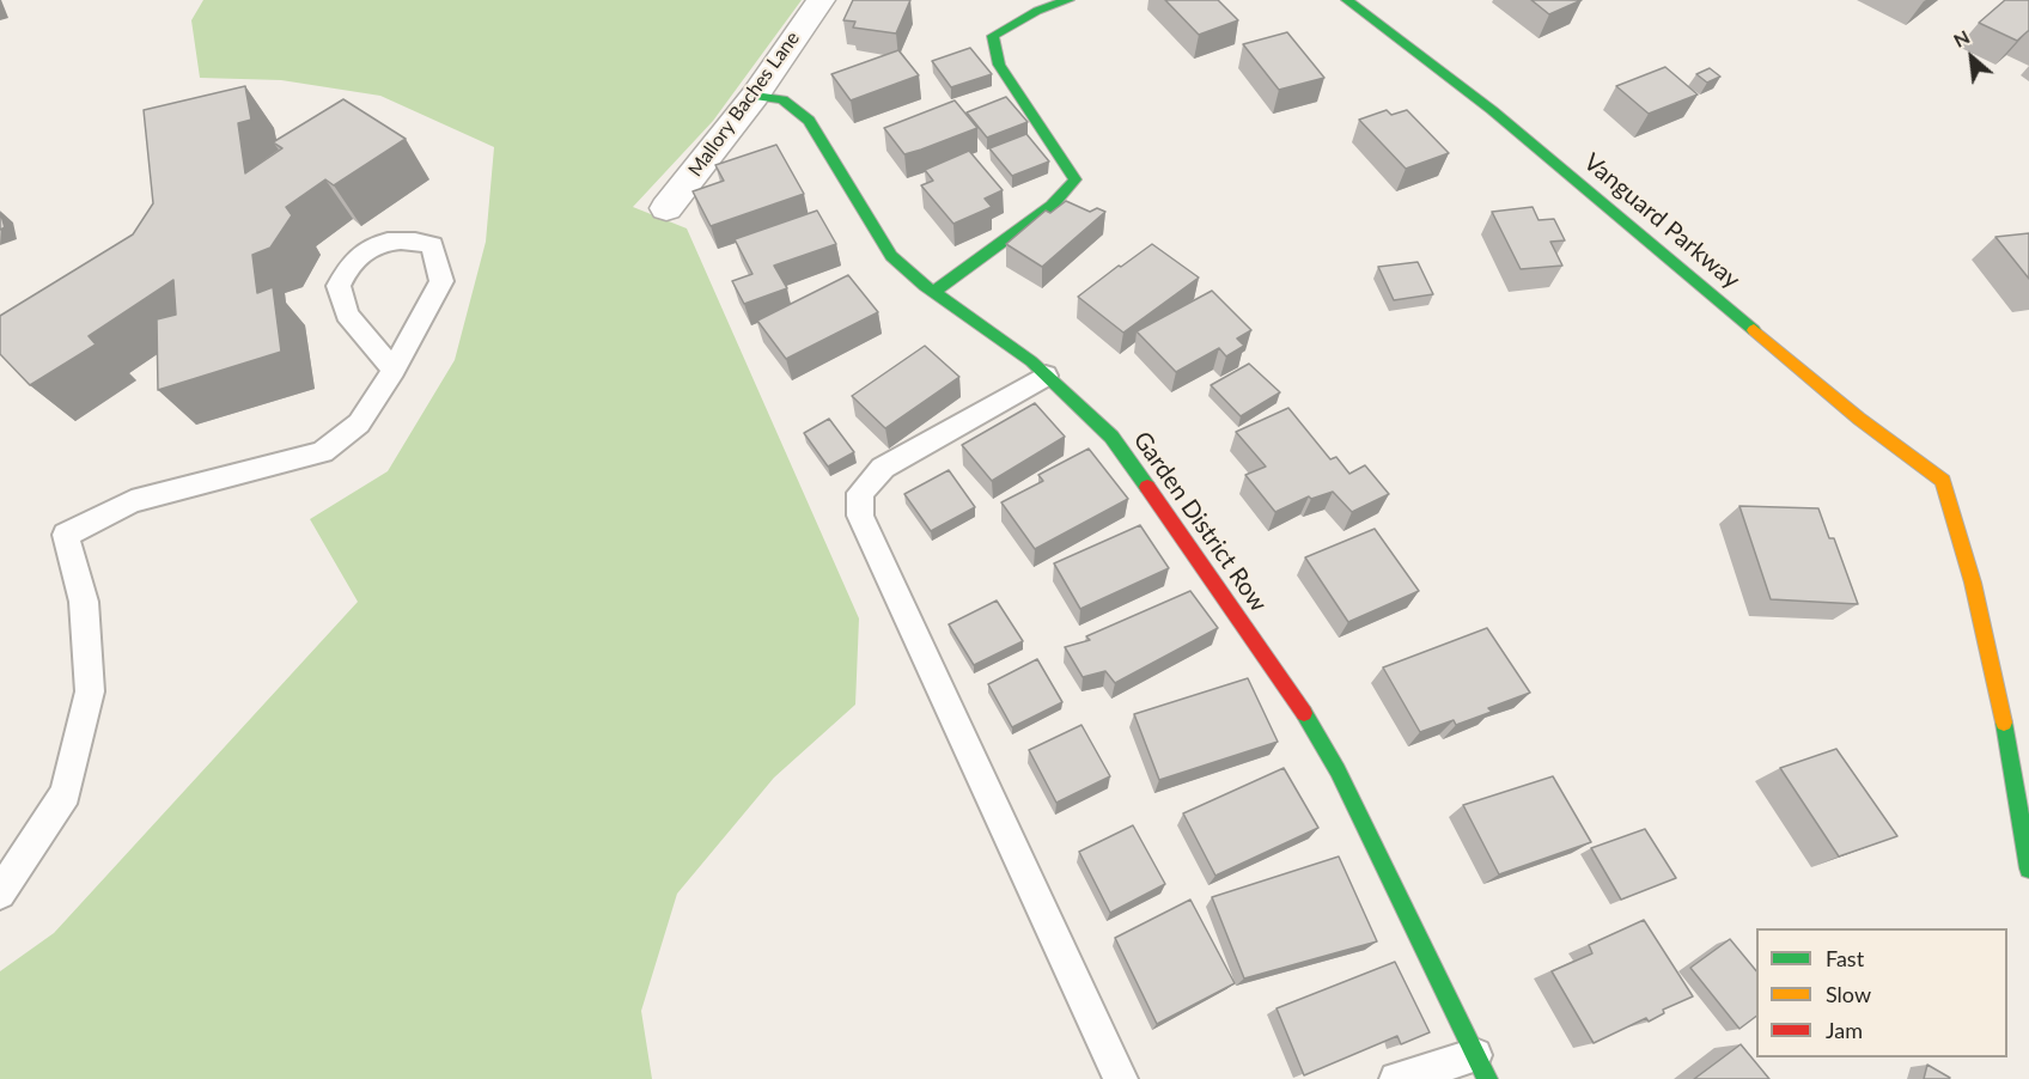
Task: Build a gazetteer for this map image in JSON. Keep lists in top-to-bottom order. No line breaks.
{"streets":{"street":["Mallory Baches Lane","Vanguard Parkway","Garden District Row"]},"crossings":[["Mallory Baches Lane","Garden District Row"]],"legend":["Fast","Slow","Jam"],"north":"top left"}
